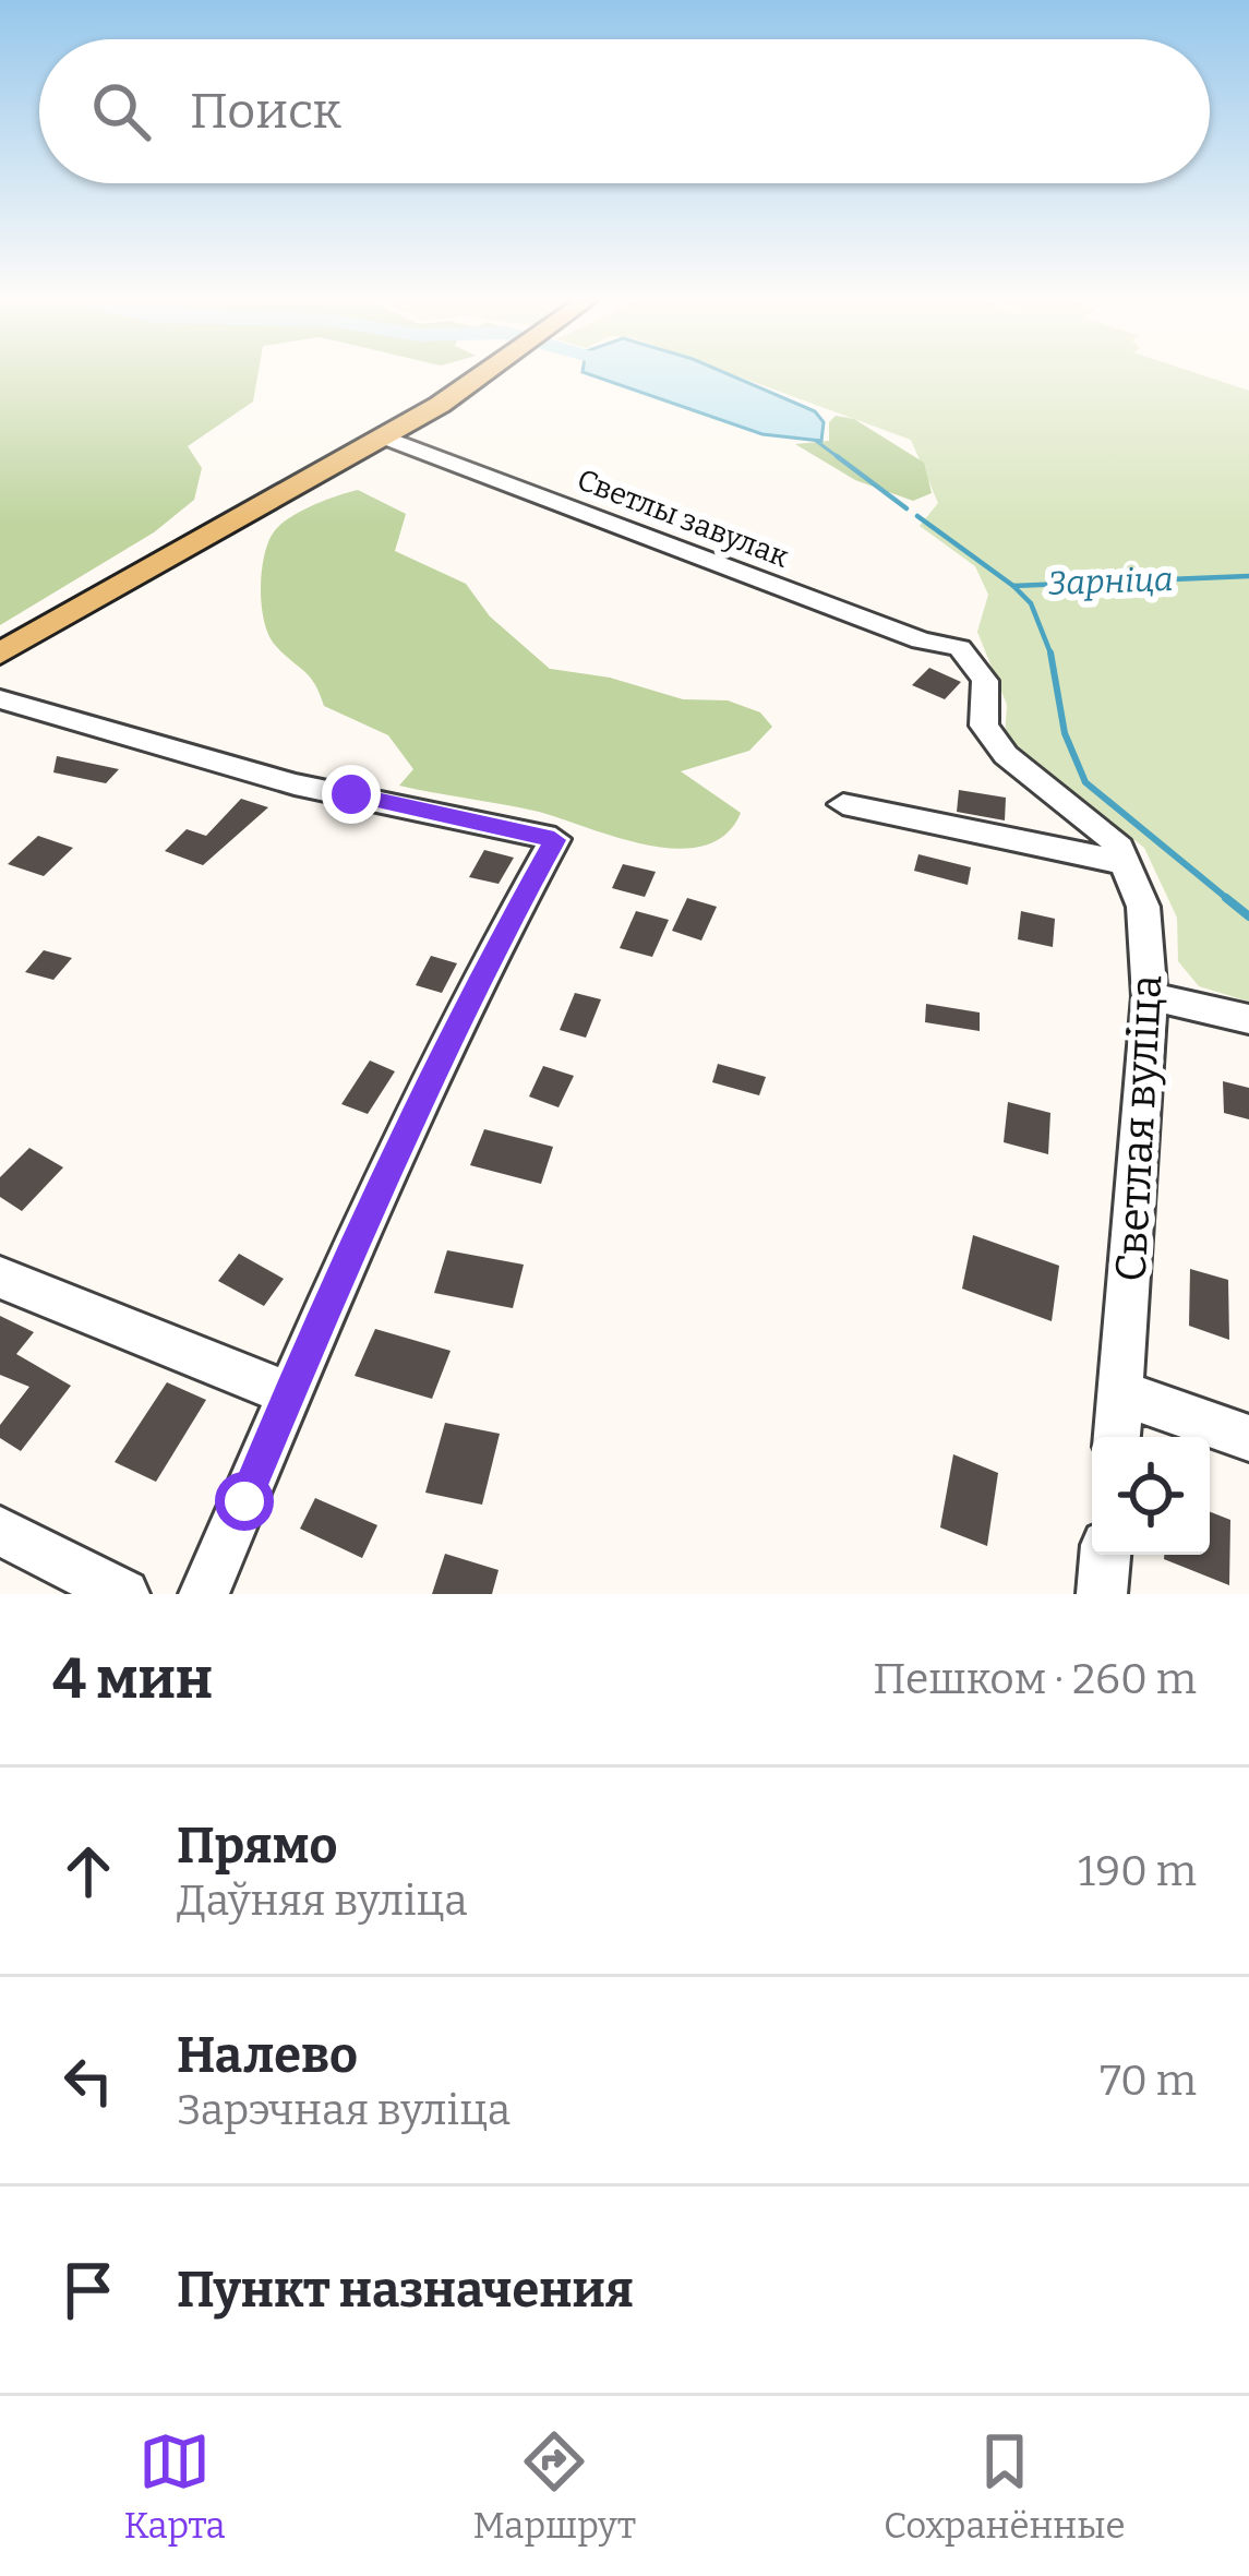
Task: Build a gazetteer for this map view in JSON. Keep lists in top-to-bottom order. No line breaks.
{"streets":{"street":["Светлы завулак","Светлая вуліца"]},"crossings":[["Светлы завулак","Светлая вуліца"]],"water":["Зарніца"],"page":{"search":"Поиск","heading":["4 мин","Пешком · 260 m"],"list":[["Прямо","Даўняя вуліца","190 m"],["Налево","Зарэчная вуліца","70 m"],"Пункт назначения"],"nav":["Карта","Маршрут","Сохранённые"]}}
